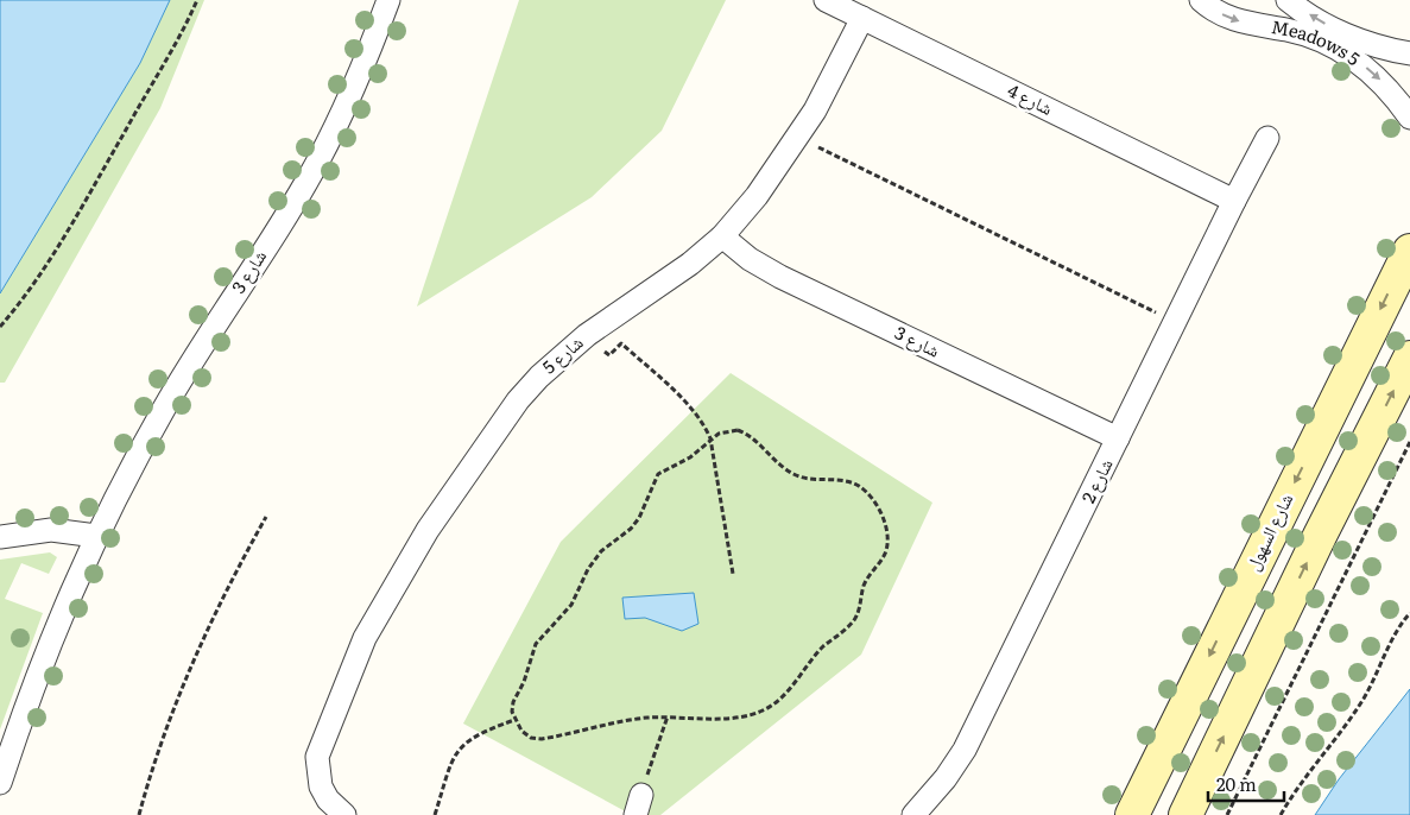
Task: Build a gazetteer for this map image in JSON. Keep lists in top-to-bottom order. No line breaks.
{"streets":{"main road":["شارع السهول"],"street":["Meadows 5","شارع 4","شارع 3","شارع 5","شارع 2"]},"crossings":[["شارع 4","شارع 5"],["شارع 4","شارع 2"],["شارع 3","شارع 5"],["شارع 3","شارع 2"]],"scale_bar":"20 m"}
